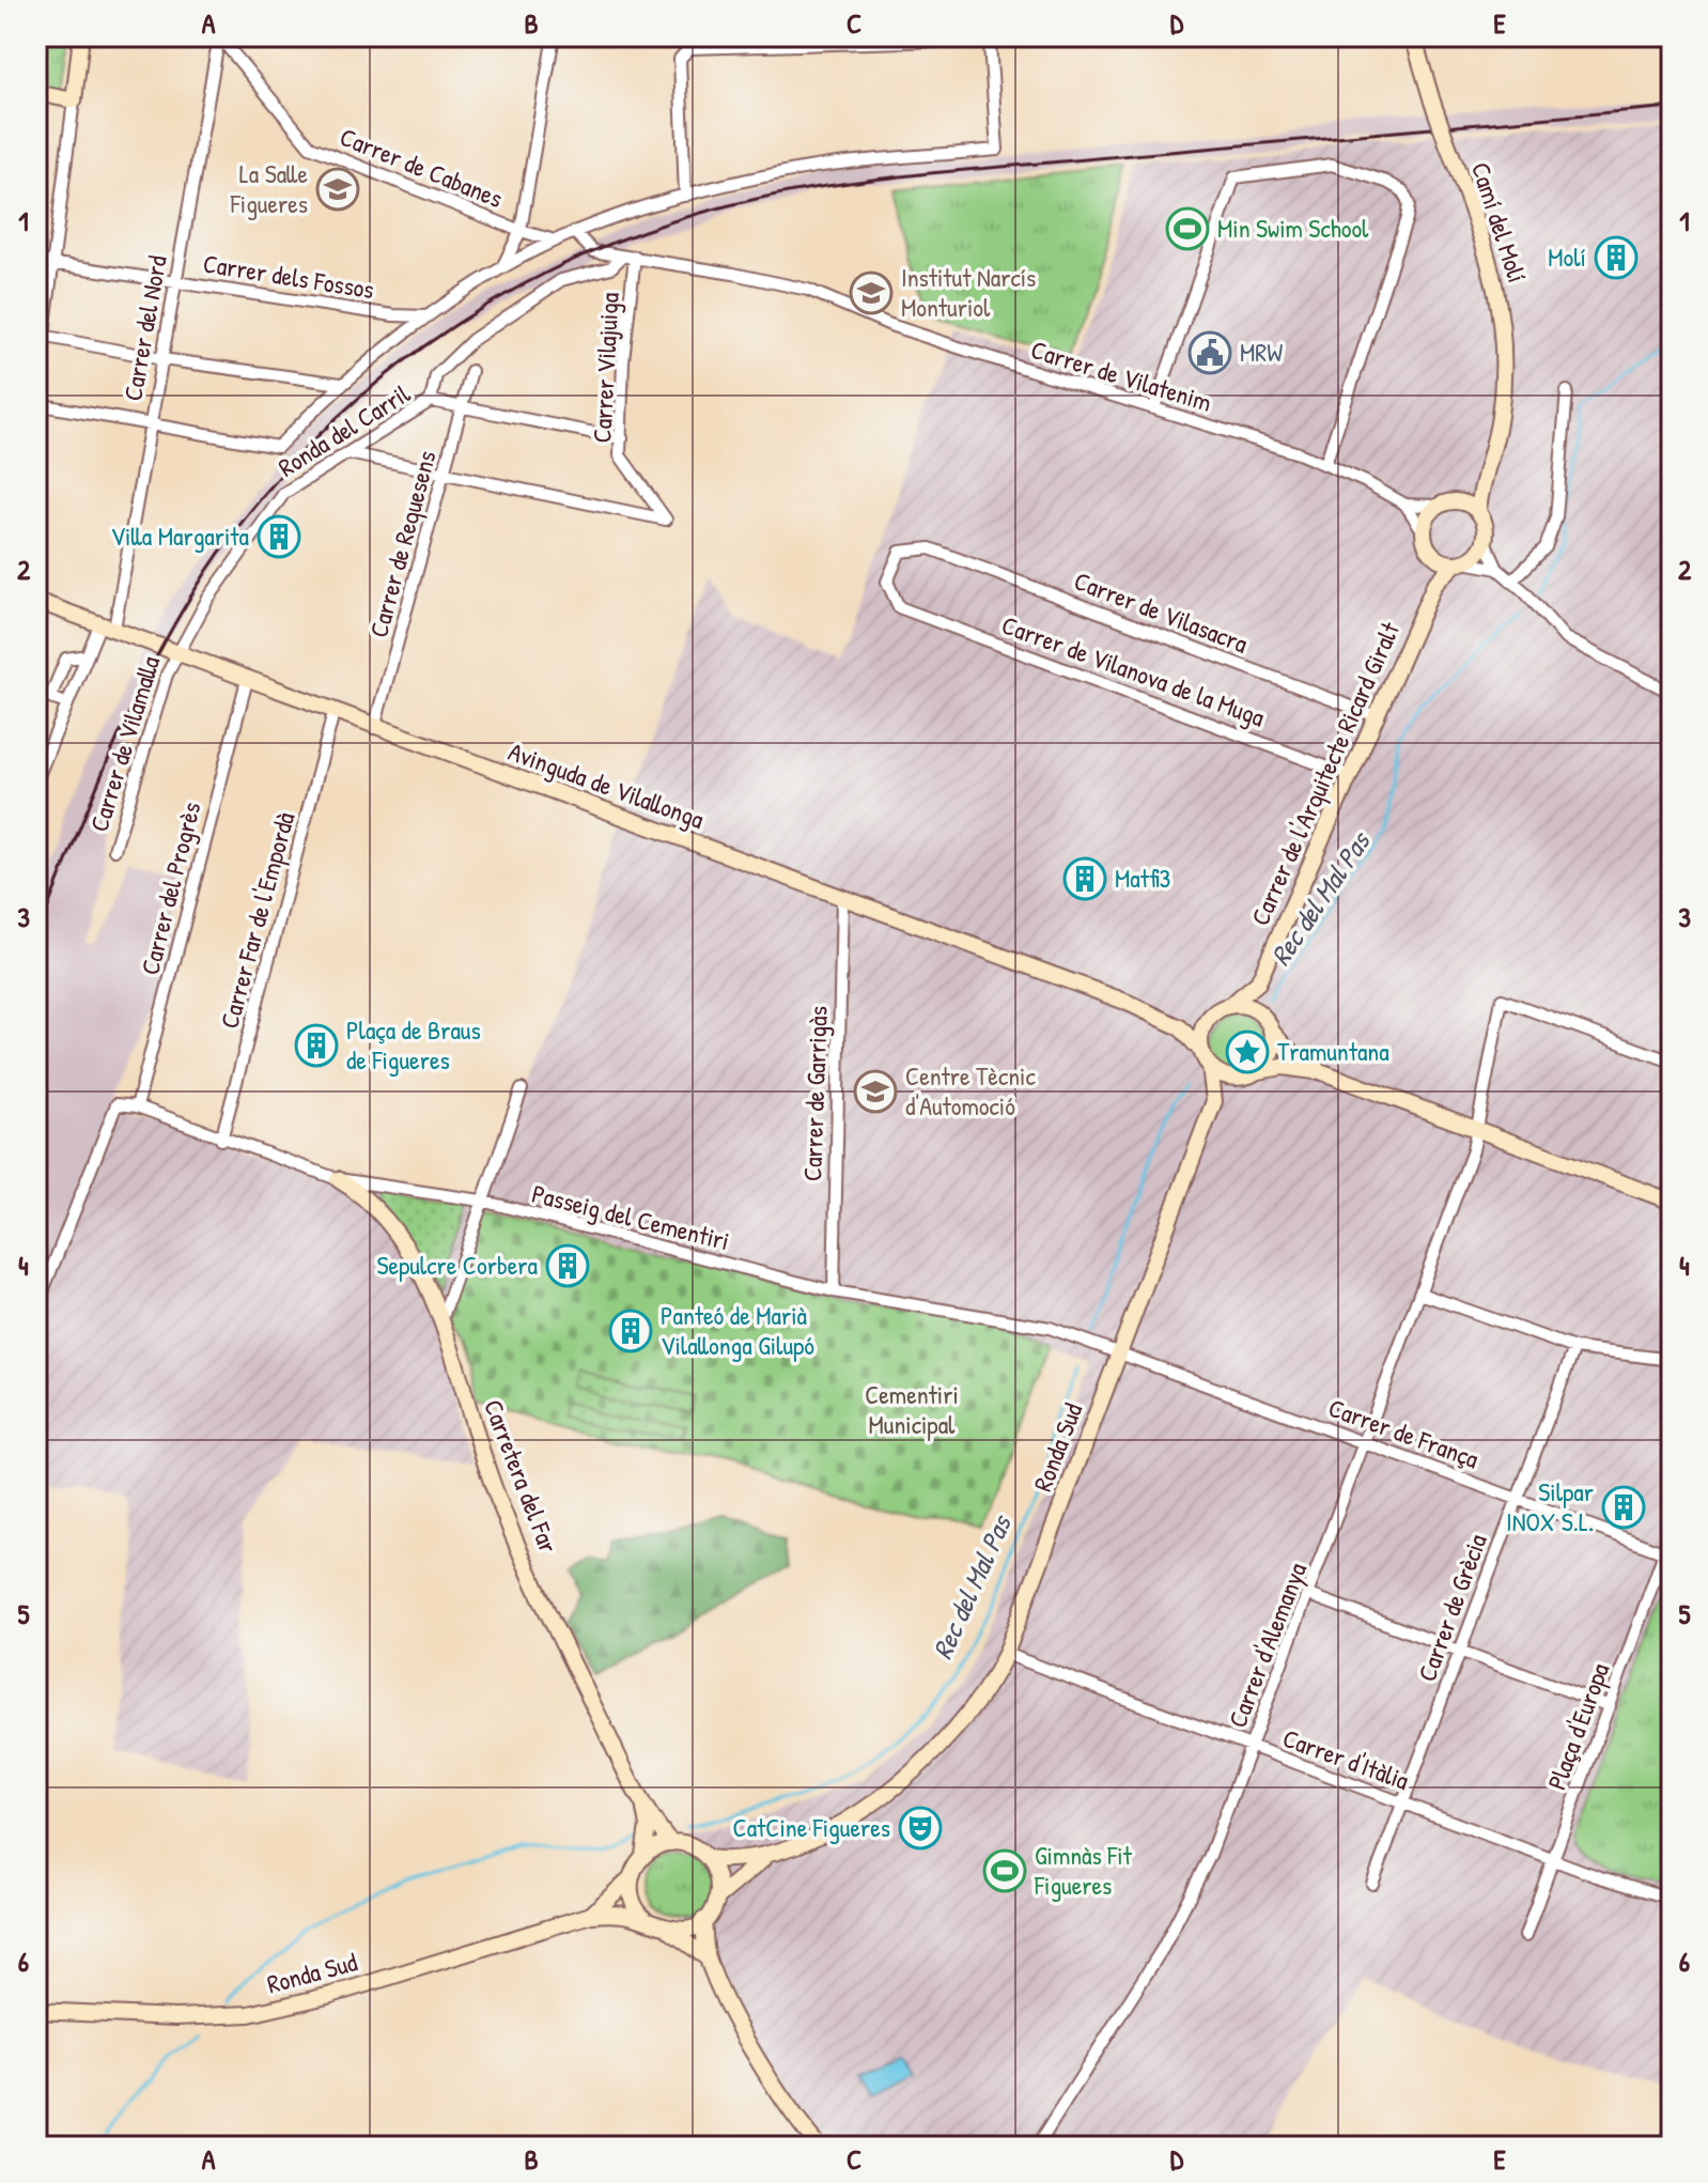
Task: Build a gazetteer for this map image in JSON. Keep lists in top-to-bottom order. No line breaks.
{"streets":{"main road":["Camí del Molí","Carrer de l'Arquitecte Ricard Giralt","Avinguda de Vilallonga","Ronda Sud","Carretera del Far"],"street":["Carrer de Cabanes","Carrer dels Fossos","Carrer del Nord","Carrer Vilajuiga","Carrer de Vilatenim","Ronda del Carril","Carrer de Requesens","Carrer de Vilasacra","Carrer de Vilanova de la Muga","Carrer de Vilamalla","Carrer del Progrès","Carrer Far de l'Empordà","Carrer de Garrigàs","Passeig del Cementiri","Carrer de França","Carrer de Grècia","Carrer d'Alemanya","Plaça d'Europa","Carrer d'Itàlia"]},"crossings":[["Carrer de Cabanes","Carrer del Nord"],["Camí del Molí","Carrer de Vilatenim"],["Camí del Molí","Carrer de l'Arquitecte Ricard Giralt"],["Carrer dels Fossos","Carrer del Nord"],["Carrer del Nord","Avinguda de Vilallonga"],["Carrer Vilajuiga","Carrer de Vilatenim"],["Carrer Vilajuiga","Ronda del Carril"],["Carrer Vilajuiga","Carrer de Requesens"],["Carrer de Vilatenim","Ronda del Carril"],["Carrer de Vilatenim","Carrer de l'Arquitecte Ricard Giralt"],["Ronda del Carril","Carrer de Requesens"],["Ronda del Carril","Carrer de Vilamalla"],["Ronda del Carril","Avinguda de Vilallonga"],["Carrer de Requesens","Avinguda de Vilallonga"],["Carrer de Vilasacra","Carrer de Vilanova de la Muga"],["Carrer de Vilasacra","Carrer de l'Arquitecte Ricard Giralt"],["Carrer de Vilanova de la Muga","Carrer de l'Arquitecte Ricard Giralt"],["Carrer de Vilamalla","Avinguda de Vilallonga"],["Carrer de l'Arquitecte Ricard Giralt","Avinguda de Vilallonga"],["Carrer de l'Arquitecte Ricard Giralt","Ronda Sud"],["Avinguda de Vilallonga","Carrer del Progrès"],["Avinguda de Vilallonga","Carrer Far de l'Empordà"],["Avinguda de Vilallonga","Carrer de Garrigàs"],["Avinguda de Vilallonga","Ronda Sud"],["Carrer del Progrès","Passeig del Cementiri"],["Carrer Far de l'Empordà","Passeig del Cementiri"],["Carrer de Garrigàs","Passeig del Cementiri"],["Passeig del Cementiri","Carrer de França"],["Passeig del Cementiri","Ronda Sud"],["Passeig del Cementiri","Carretera del Far"],["Carrer de França","Ronda Sud"],["Carrer de França","Carrer de Grècia"],["Carrer de França","Carrer d'Alemanya"],["Carrer de França","Plaça d'Europa"],["Ronda Sud","Carretera del Far"],["Ronda Sud","Carrer d'Itàlia"],["Carrer de Grècia","Carrer d'Itàlia"],["Carrer d'Alemanya","Carrer d'Itàlia"],["Plaça d'Europa","Carrer d'Itàlia"]],"water":["Rec del Mal Pas"],"parks":["Cementiri Municipal"],"places":{"school or university":["La Salle Figueres","Institut Narcís Monturiol","Centre Tècnic d'Automoció"],"sports":["Min Swim School","Gimnàs Fit Figueres"],"building":["Molí","Villa Margarita","Matfi3","Plaça de Braus de Figueres","Sepulcre Corbera","Panteó de Marià Vilallonga Gilupó","Silpar INOX S.L."],"public building":["MRW"],"place":["Tramuntana"],"theatre":["CatCine Figueres"]},"grid":{"columns":["A","B","C","D","E"],"rows":["1","2","3","4","5","6"]}}
